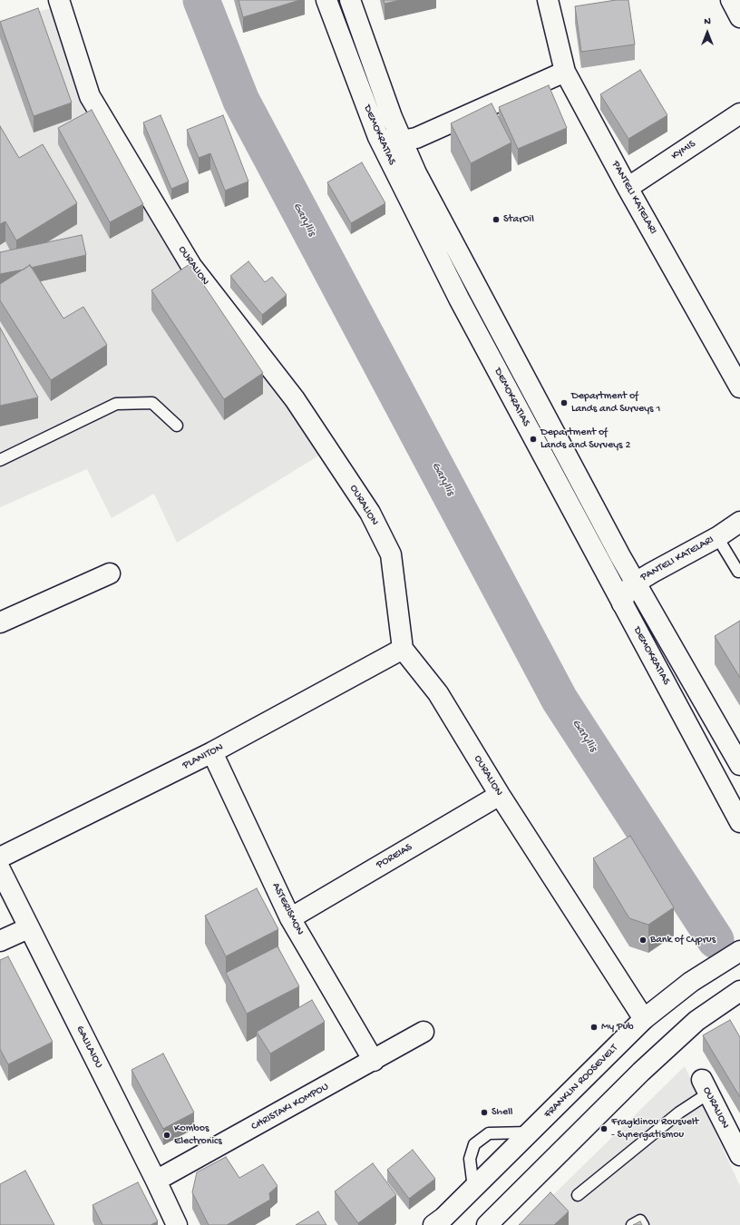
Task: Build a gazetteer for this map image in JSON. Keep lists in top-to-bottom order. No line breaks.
{"streets":{"street":["DEMOKRATIAS","KYMIS","PANTELI KATELARI","OURALION","PLANITON","POREIAS","ASTERISMON","GALILAIOU","FRANKLIN ROOSEVELT","CHRISTAKI KOMPOU"]},"crossings":[["DEMOKRATIAS","PANTELI KATELARI"],["KYMIS","PANTELI KATELARI"],["OURALION","PLANITON"],["OURALION","POREIAS"],["OURALION","FRANKLIN ROOSEVELT"],["PLANITON","ASTERISMON"],["POREIAS","ASTERISMON"],["ASTERISMON","CHRISTAKI KOMPOU"],["GALILAIOU","CHRISTAKI KOMPOU"]],"water":["Garyllis"],"places":["StarOil","Department of Lands and Surveys 1","Department of Lands and Surveys 2","Bank of Cyprus","My Pub","Shell","Fragklinou Rousvelt - Synergatismou","Kombos Electronics"],"north":"top"}
